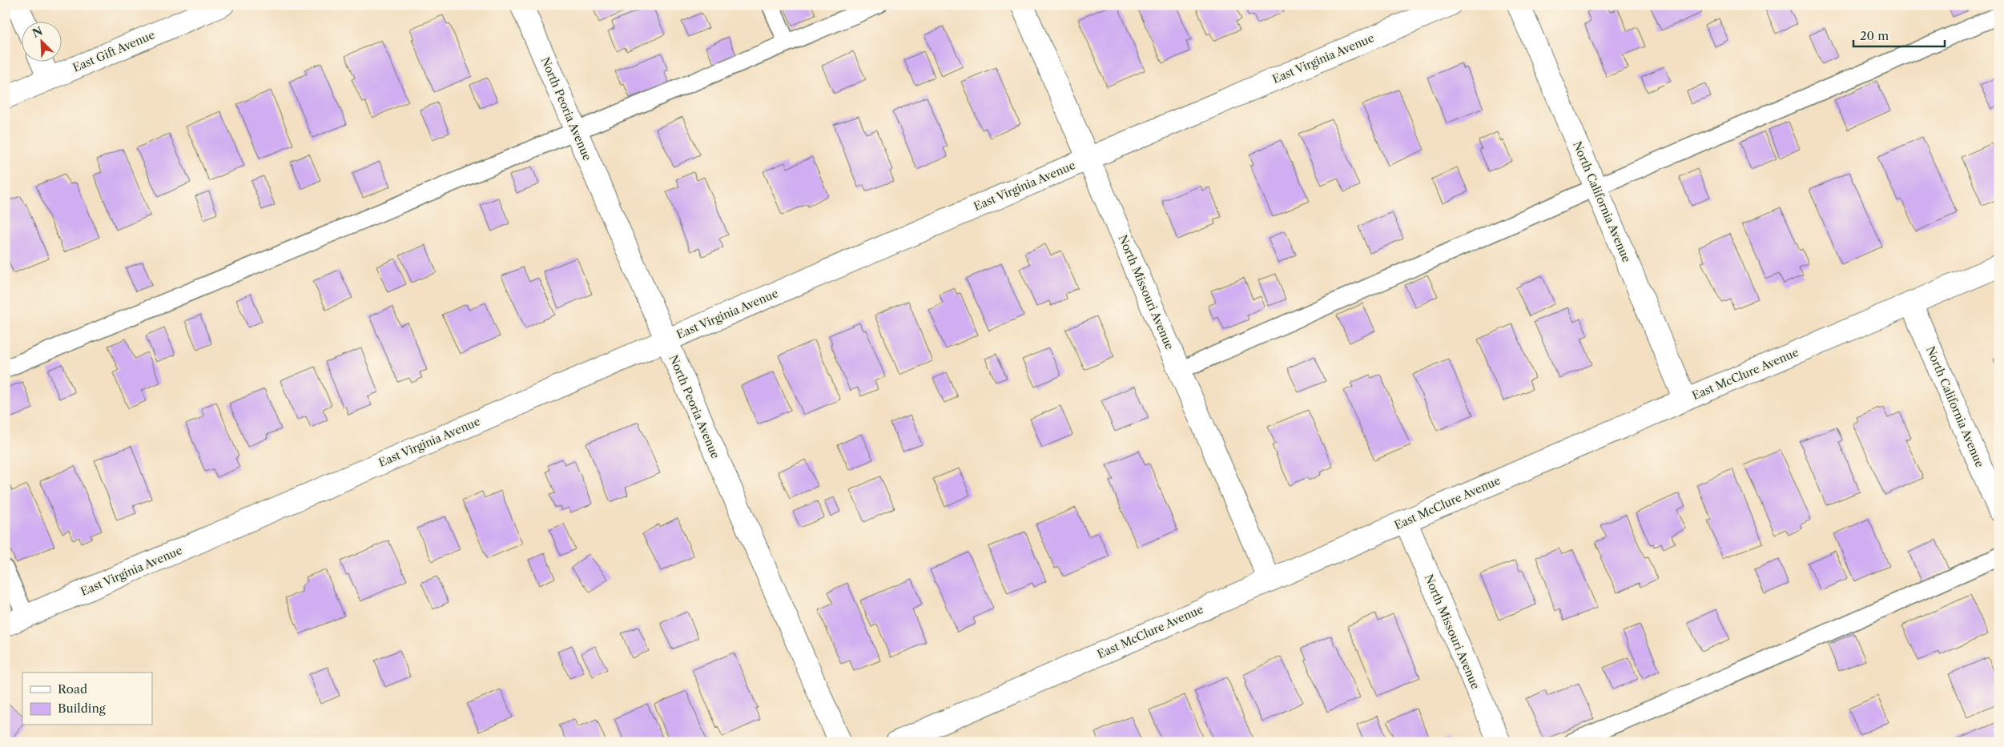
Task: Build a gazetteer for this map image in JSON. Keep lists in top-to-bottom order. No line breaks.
{"streets":{"street":["East Gift Avenue","East Virginia Avenue","North Peoria Avenue","North California Avenue","North Missouri Avenue","East McClure Avenue"]},"crossings":[["East Virginia Avenue","North Peoria Avenue"],["East Virginia Avenue","North Missouri Avenue"],["North California Avenue","East McClure Avenue"],["North Missouri Avenue","East McClure Avenue"]],"legend":["Road","Building"],"scale_bar":"20 m","north":"top left"}
